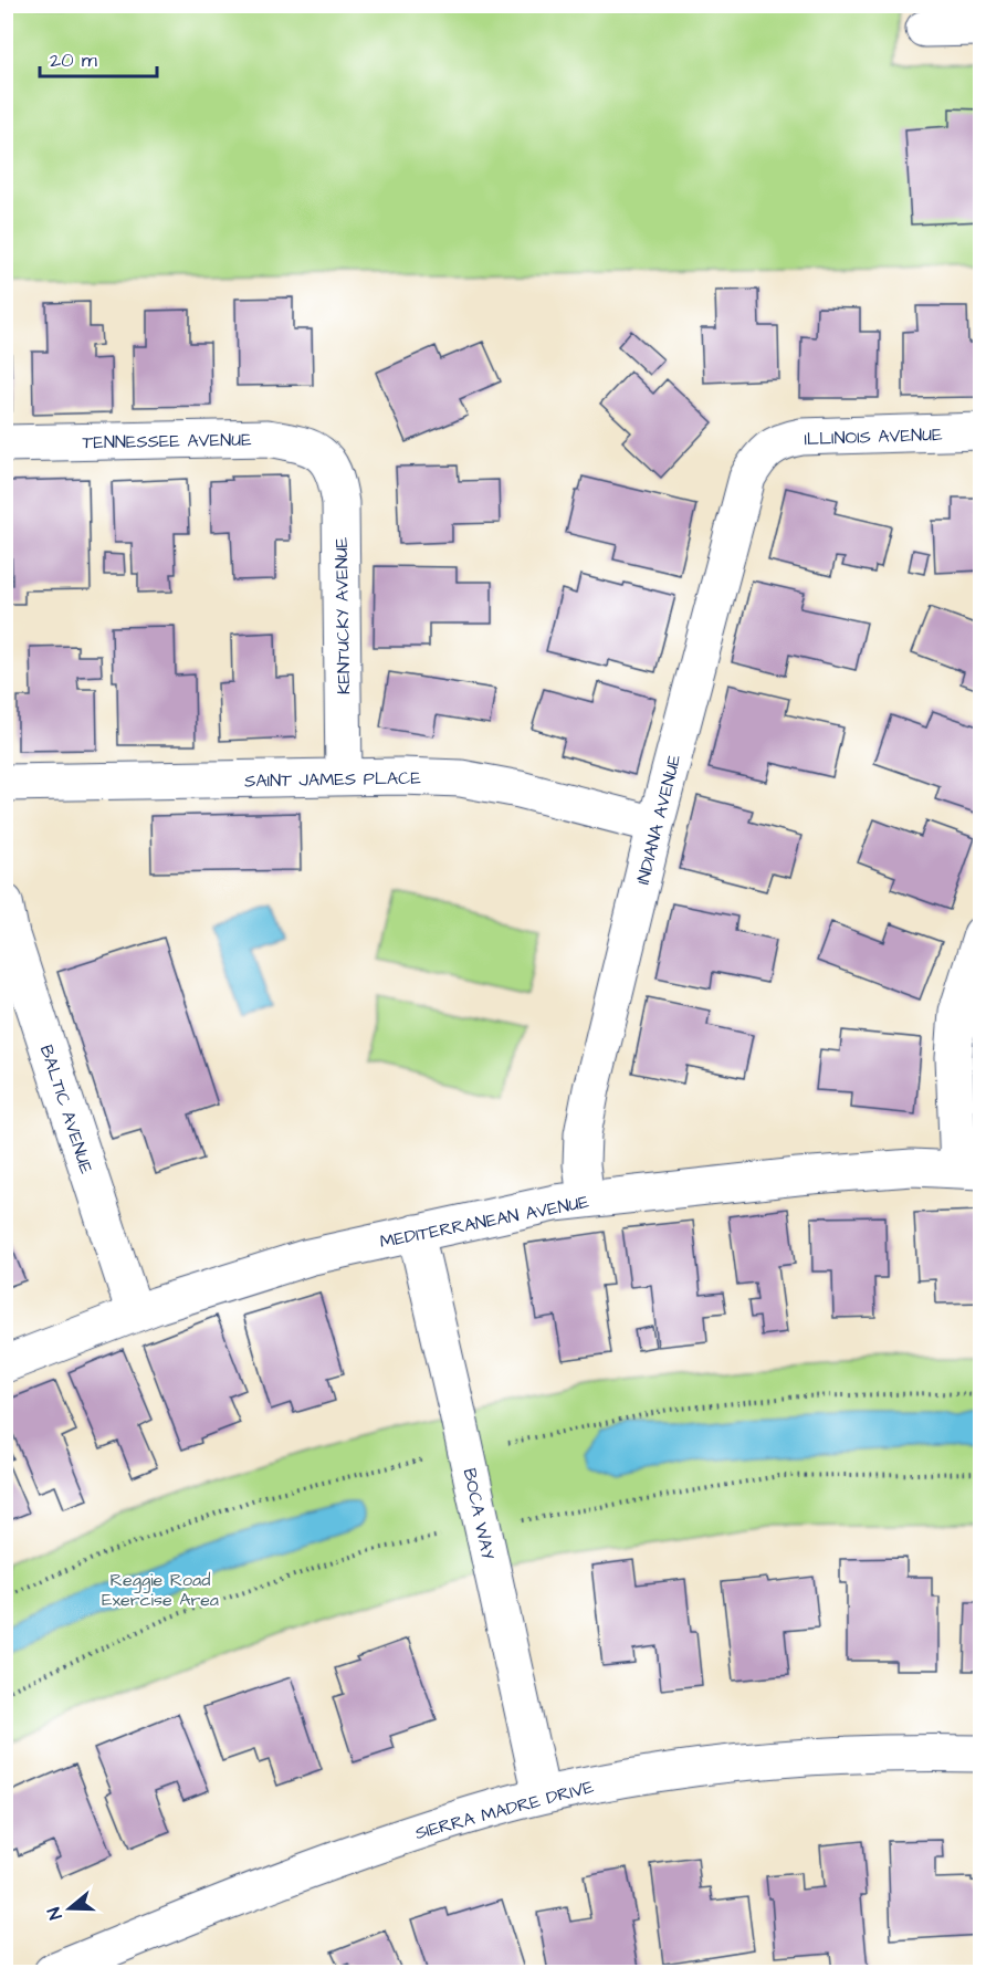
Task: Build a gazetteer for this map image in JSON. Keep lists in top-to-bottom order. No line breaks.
{"streets":{"street":["ILLINOIS AVENUE","TENNESSEE AVENUE","KENTUCKY AVENUE","SAINT JAMES PLACE","INDIANA AVENUE","BALTIC AVENUE","MEDITERRANEAN AVENUE","BOCA WAY","SIERRA MADRE DRIVE"]},"crossings":[["ILLINOIS AVENUE","INDIANA AVENUE"],["TENNESSEE AVENUE","KENTUCKY AVENUE"],["KENTUCKY AVENUE","SAINT JAMES PLACE"],["SAINT JAMES PLACE","INDIANA AVENUE"],["INDIANA AVENUE","MEDITERRANEAN AVENUE"],["BALTIC AVENUE","MEDITERRANEAN AVENUE"],["MEDITERRANEAN AVENUE","BOCA WAY"],["BOCA WAY","SIERRA MADRE DRIVE"]],"parks":["Reggie Road Exercise Area"],"scale_bar":"20 m","north":"left"}
